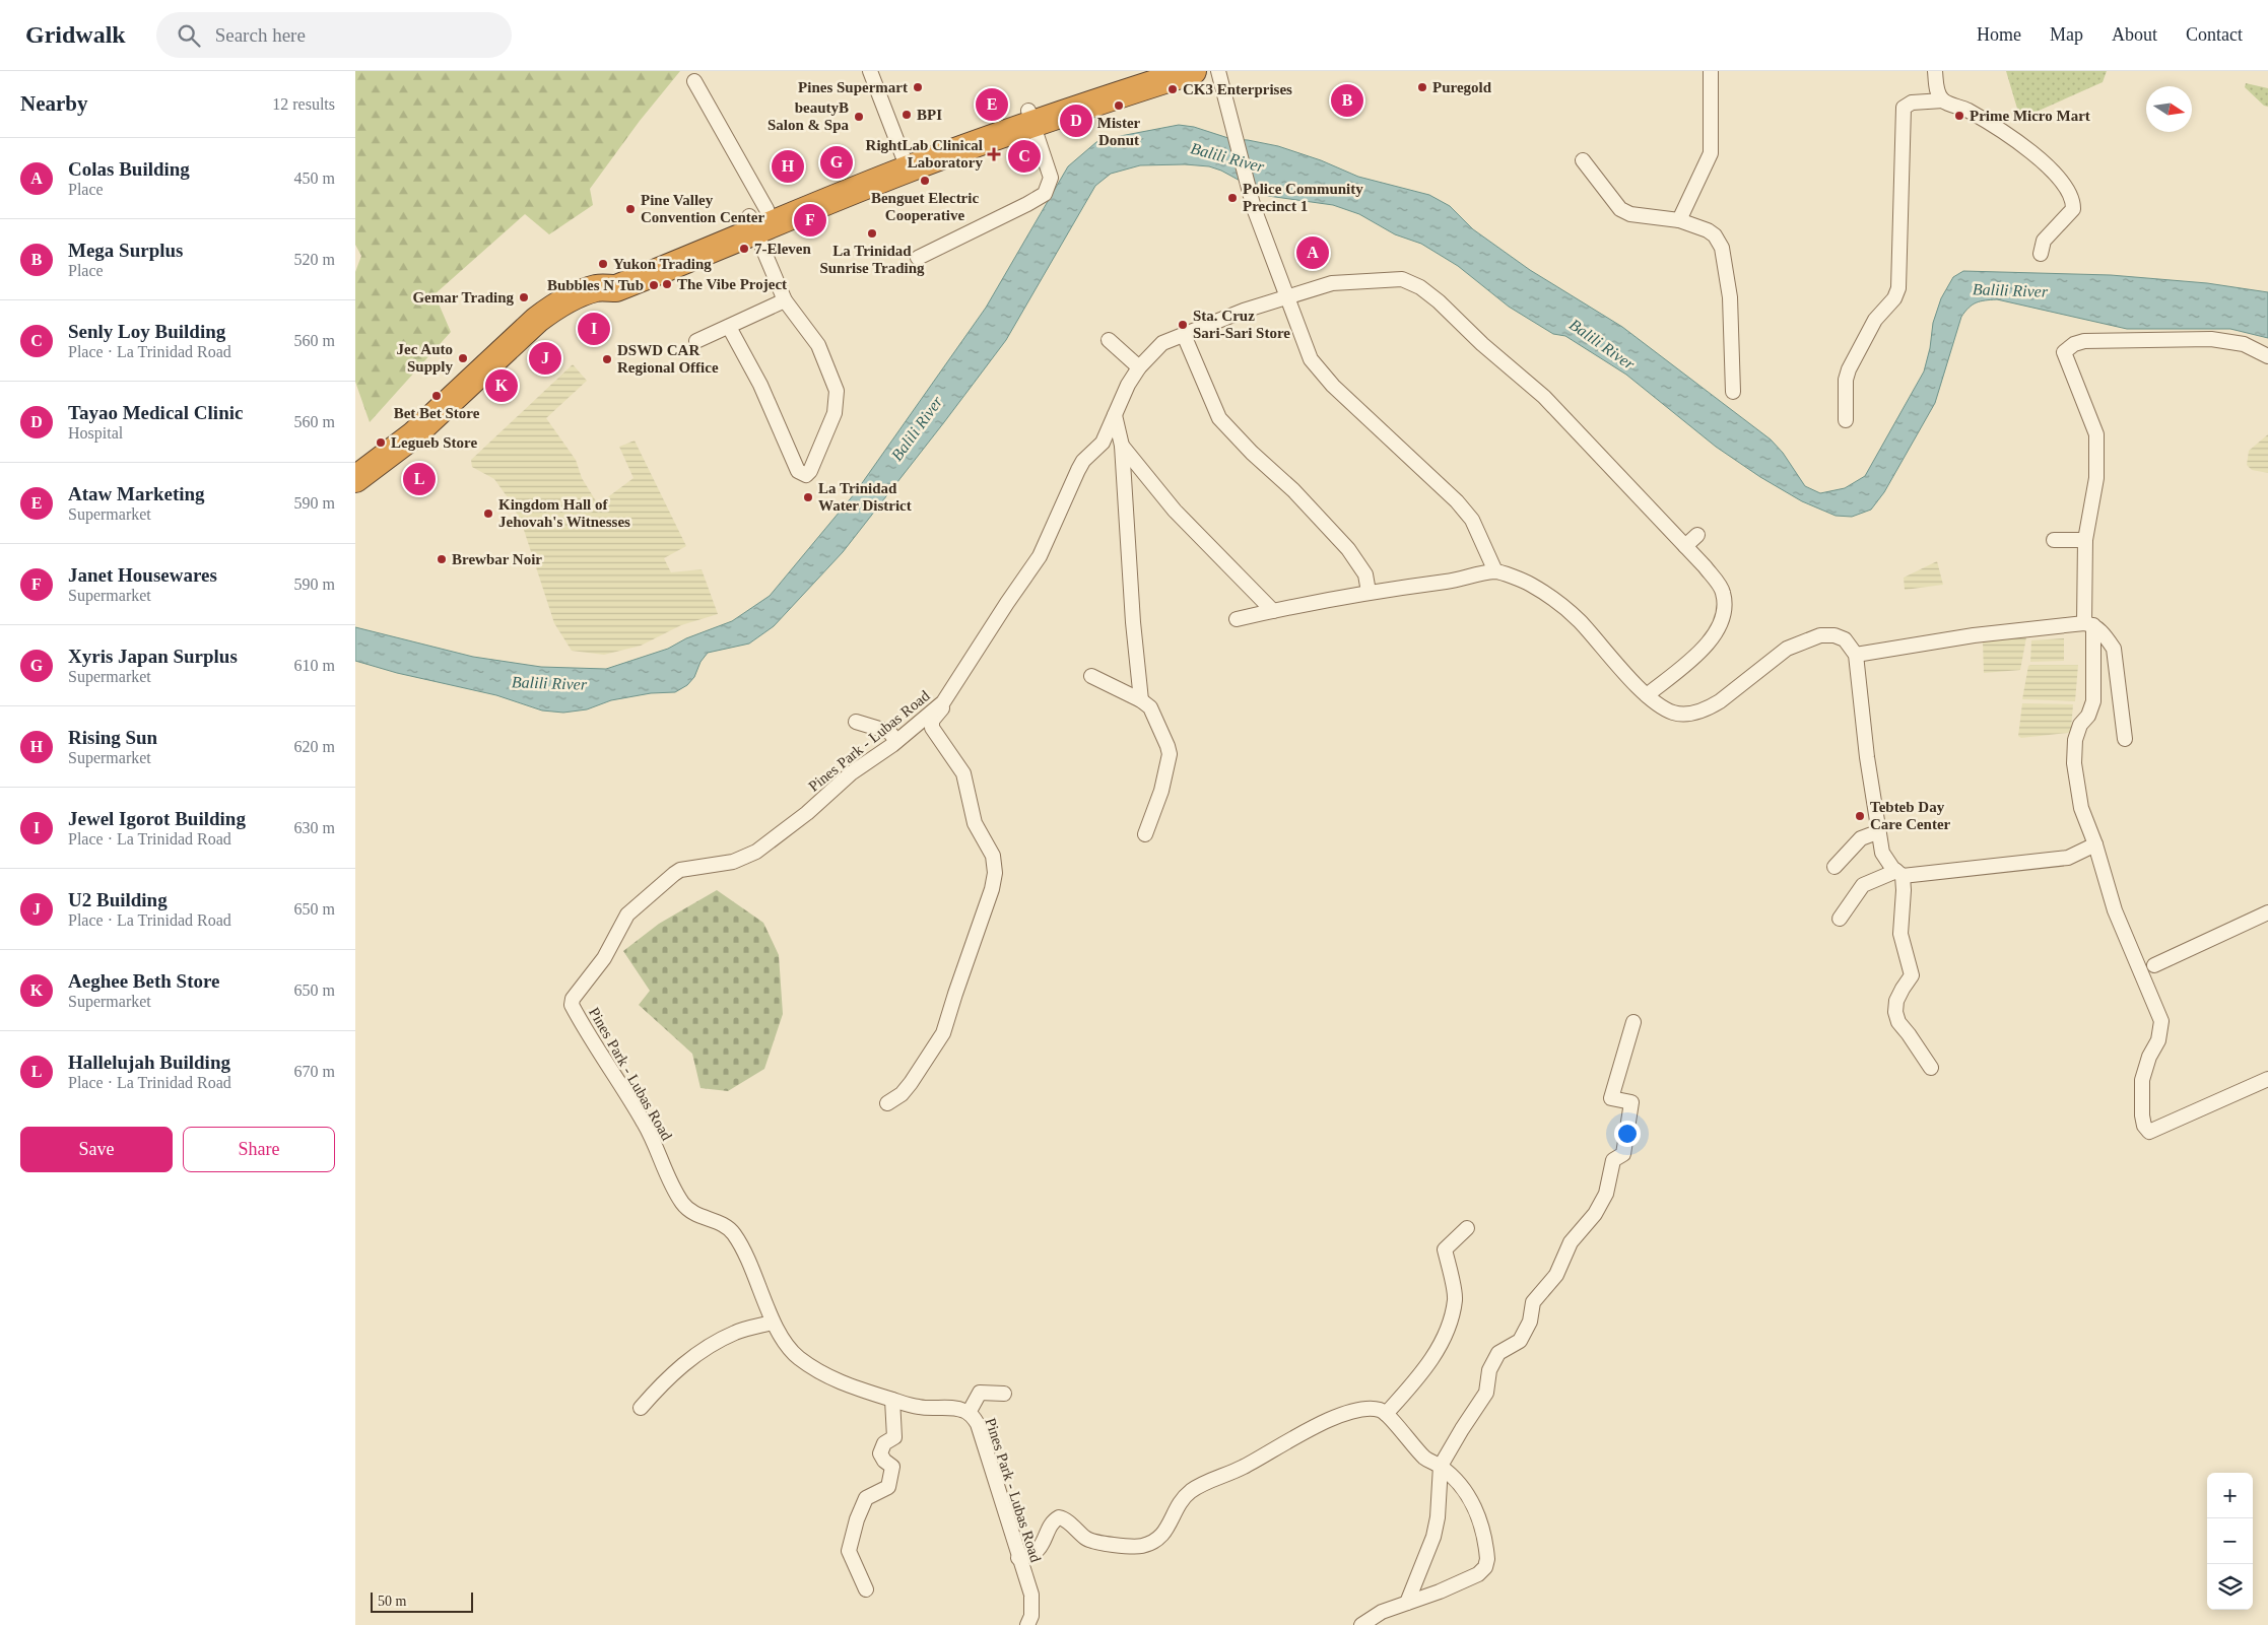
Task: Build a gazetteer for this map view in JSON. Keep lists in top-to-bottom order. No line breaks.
{"streets":{"street":["Pines Park - Lubas Road"]},"water":["Balili River"],"places":{"other":["Pines Supermart","Puregold","CK3 Enterprises","Mister Donut","BPI","Prime Micro Mart","beautyB Salon & Spa","Benguet Electric Cooperative","Police Community Precinct 1","Pine Valley Convention Center","La Trinidad Sunrise Trading","7-Eleven","Yukon Trading","The Vibe Project","Bubbles N Tub","Gemar Trading","Sta. Cruz Sari-Sari Store","Jec Auto Supply","DSWD CAR Regional Office","Bet Bet Store","Legueb Store","La Trinidad Water District","Kingdom Hall of Jehovah's Witnesses","Brewbar Noir","Tebteb Day Care Center"],"health":["RightLab Clinical Laboratory"]},"scale_bar":"50 m","north":"right","page":{"header":"Gridwalk","search":"Search here","nav":["Home","Map","About","Contact"],"heading":["Nearby","12 results"],"pins":["B","E","D","C","G","H","F","A","I","J","K","L"],"list":[{"mark":"A","name":"Colas Building","note":"Place","value":"450 m"},{"mark":"B","name":"Mega Surplus","note":"Place","value":"520 m"},{"mark":"C","name":"Senly Loy Building","note":"Place · La Trinidad Road","value":"560 m"},{"mark":"D","name":"Tayao Medical Clinic","note":"Hospital","value":"560 m"},{"mark":"E","name":"Ataw Marketing","note":"Supermarket","value":"590 m"},{"mark":"F","name":"Janet Housewares","note":"Supermarket","value":"590 m"},{"mark":"G","name":"Xyris Japan Surplus","note":"Supermarket","value":"610 m"},{"mark":"H","name":"Rising Sun","note":"Supermarket","value":"620 m"},{"mark":"I","name":"Jewel Igorot Building","note":"Place · La Trinidad Road","value":"630 m"},{"mark":"J","name":"U2 Building","note":"Place · La Trinidad Road","value":"650 m"},{"mark":"K","name":"Aeghee Beth Store","note":"Supermarket","value":"650 m"},{"mark":"L","name":"Hallelujah Building","note":"Place · La Trinidad Road","value":"670 m"}],"buttons":["Save","Share"],"map_buttons":["+","−"],"scale":"50 m"}}
